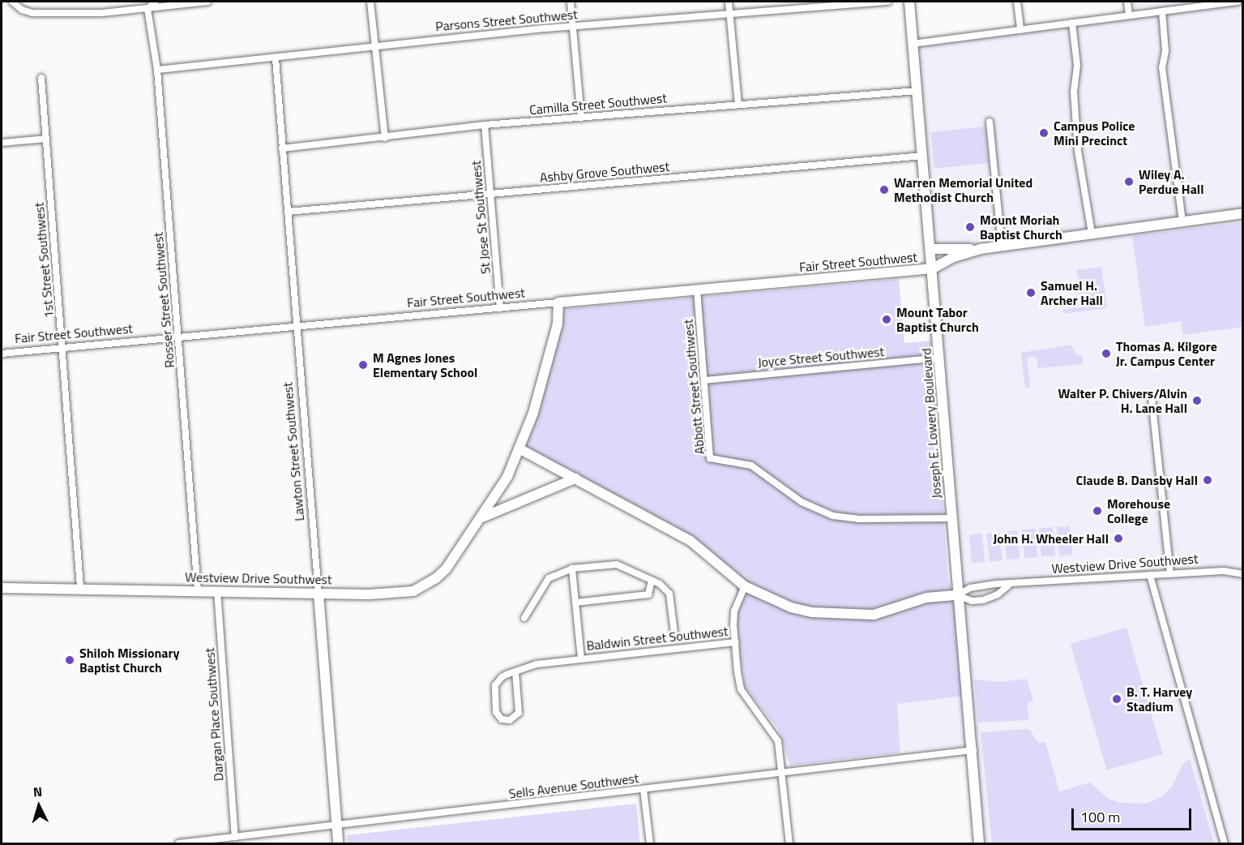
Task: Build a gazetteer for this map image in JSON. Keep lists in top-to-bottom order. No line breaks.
{"streets":{"street":["Parsons Street Southwest","Camilla Street Southwest","Ashby Grove Southwest","St Jose St Southwest","1st Street Southwest","Fair Street Southwest","Rosser Street Southwest","Joyce Street Southwest","Abbott Street Southwest","Joseph E. Lowery Boulevard","Lawton Street Southwest","Westview Drive Southwest","Baldwin Street Southwest","Dargan Place Southwest","Sells Avenue Southwest"]},"crossings":[["Parsons Street Southwest","Rosser Street Southwest"],["Parsons Street Southwest","Lawton Street Southwest"],["Camilla Street Southwest","St Jose St Southwest"],["Camilla Street Southwest","Joseph E. Lowery Boulevard"],["Camilla Street Southwest","Lawton Street Southwest"],["Ashby Grove Southwest","St Jose St Southwest"],["Ashby Grove Southwest","Joseph E. Lowery Boulevard"],["Ashby Grove Southwest","Lawton Street Southwest"],["St Jose St Southwest","Fair Street Southwest"],["1st Street Southwest","Fair Street Southwest"],["1st Street Southwest","Westview Drive Southwest"],["Fair Street Southwest","Rosser Street Southwest"],["Fair Street Southwest","Abbott Street Southwest"],["Fair Street Southwest","Joseph E. Lowery Boulevard"],["Fair Street Southwest","Lawton Street Southwest"],["Rosser Street Southwest","Westview Drive Southwest"],["Joyce Street Southwest","Abbott Street Southwest"],["Joyce Street Southwest","Joseph E. Lowery Boulevard"],["Abbott Street Southwest","Joseph E. Lowery Boulevard"],["Joseph E. Lowery Boulevard","Westview Drive Southwest"],["Joseph E. Lowery Boulevard","Sells Avenue Southwest"],["Lawton Street Southwest","Westview Drive Southwest"],["Lawton Street Southwest","Sells Avenue Southwest"],["Westview Drive Southwest","Dargan Place Southwest"],["Dargan Place Southwest","Sells Avenue Southwest"]],"places":["Campus Police Mini Precinct","Wiley A. Perdue Hall","Warren Memorial United Methodist Church","Mount Moriah Baptist Church","Samuel H. Archer Hall","Mount Tabor Baptist Church","Thomas A. Kilgore Jr. Campus Center","M Agnes Jones Elementary School","Walter P. Chivers/Alvin H. Lane Hall","Claude B. Dansby Hall","Morehouse College","John H. Wheeler Hall","Shiloh Missionary Baptist Church","B. T. Harvey Stadium"],"scale_bar":"100 m","north":"top"}
